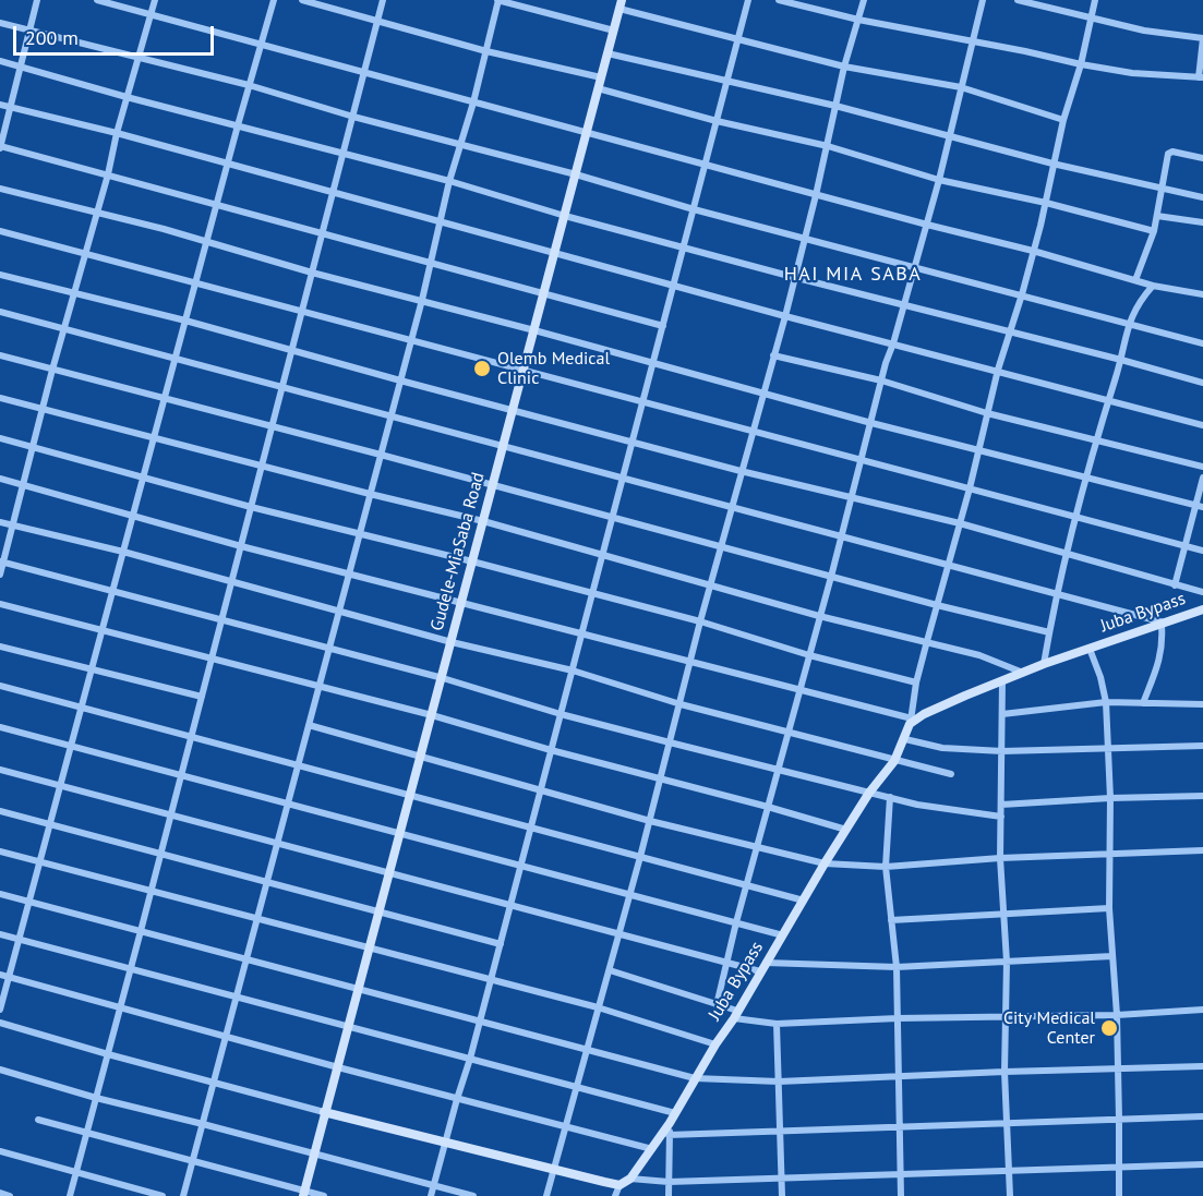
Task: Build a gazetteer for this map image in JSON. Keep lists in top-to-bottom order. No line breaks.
{"streets":{"main road":["Gudele-MiaSaba Road","Juba Bypass"]},"districts":["HAI MIA SABA"],"places":["Olemb Medical Clinic","City Medical Center"],"scale_bar":"200 m"}
